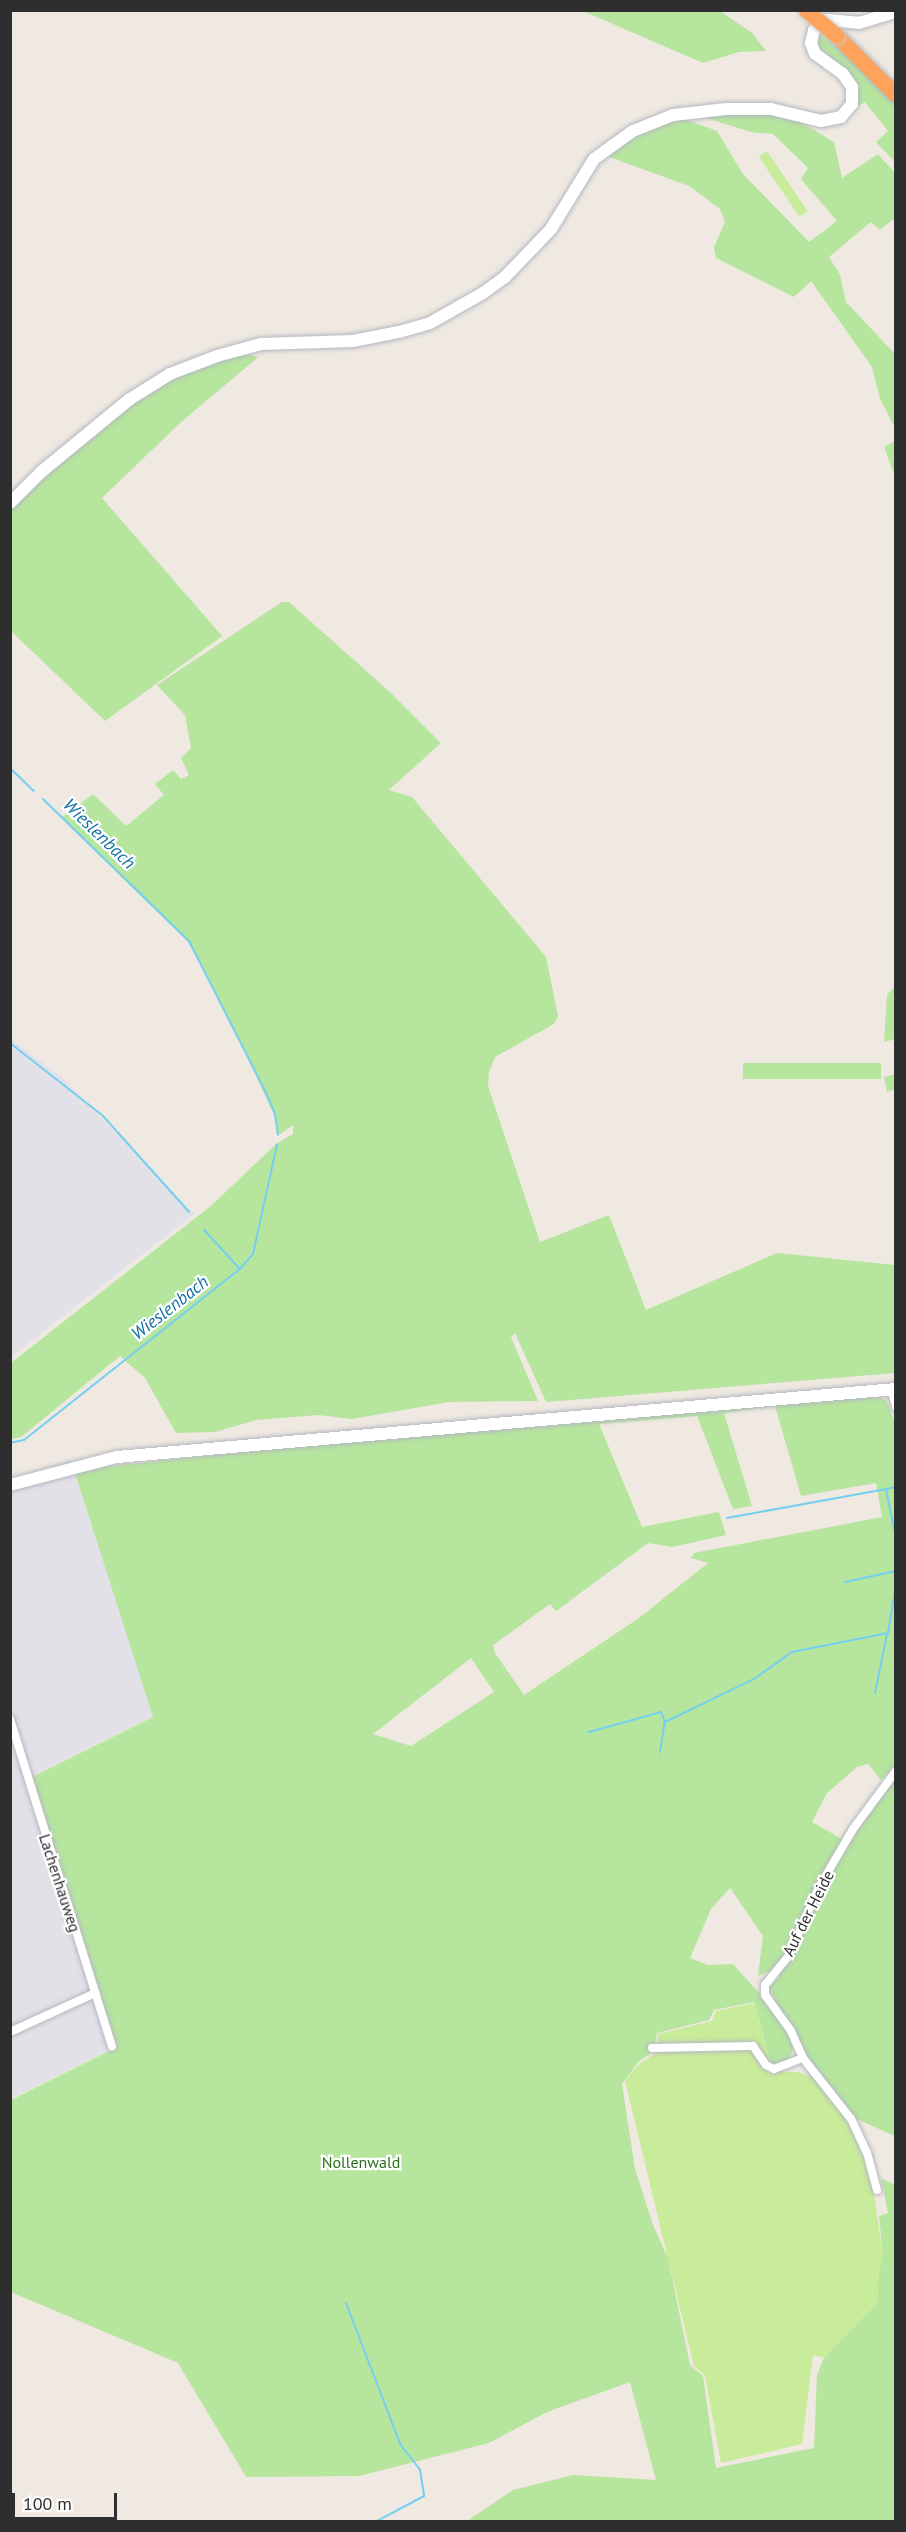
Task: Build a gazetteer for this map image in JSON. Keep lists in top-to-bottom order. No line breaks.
{"streets":{"street":["Lachenhauweg","Auf der Heide"]},"water":["Wieslenbach"],"parks":["Nollenwald"],"scale_bar":"100 m"}
